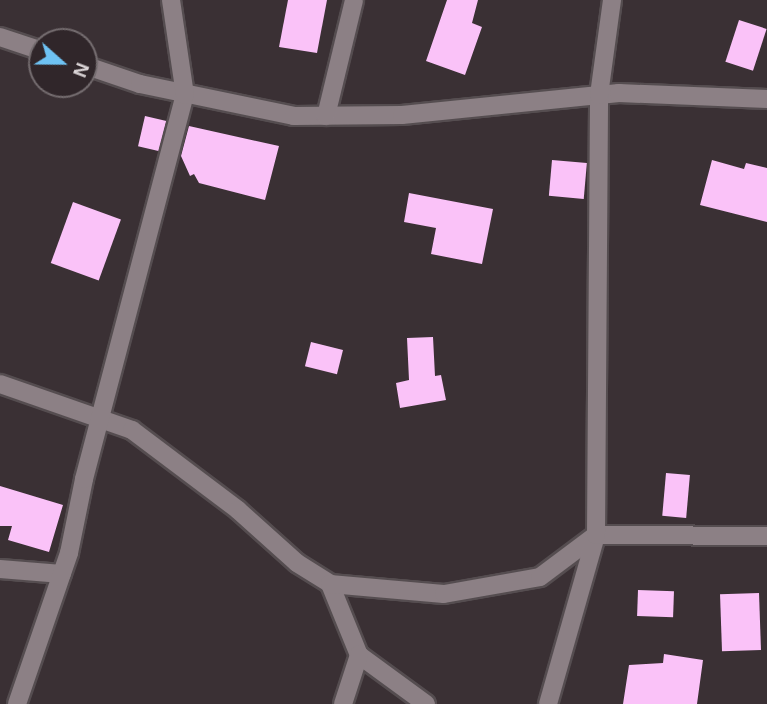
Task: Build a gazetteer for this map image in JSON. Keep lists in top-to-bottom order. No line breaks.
{"north":"right"}
